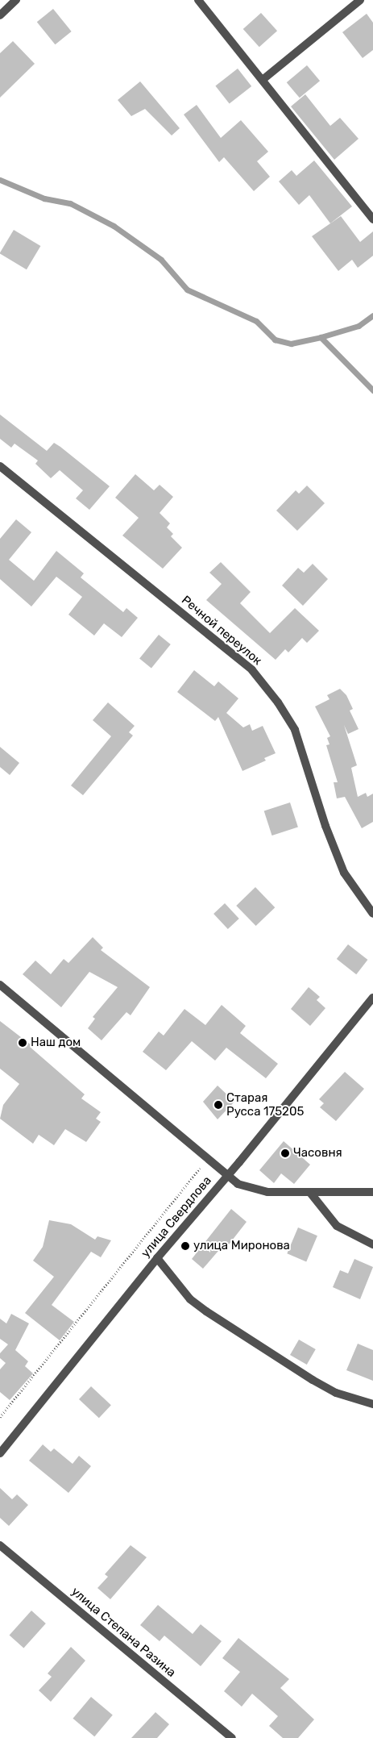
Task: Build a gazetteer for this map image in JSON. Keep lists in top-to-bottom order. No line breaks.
{"streets":{"street":["Речной переулок","улица Свердлова","улица Степана Разина"]},"places":["Наш дом","Старая Русса 175205","Часовня","улица Миронова"]}
